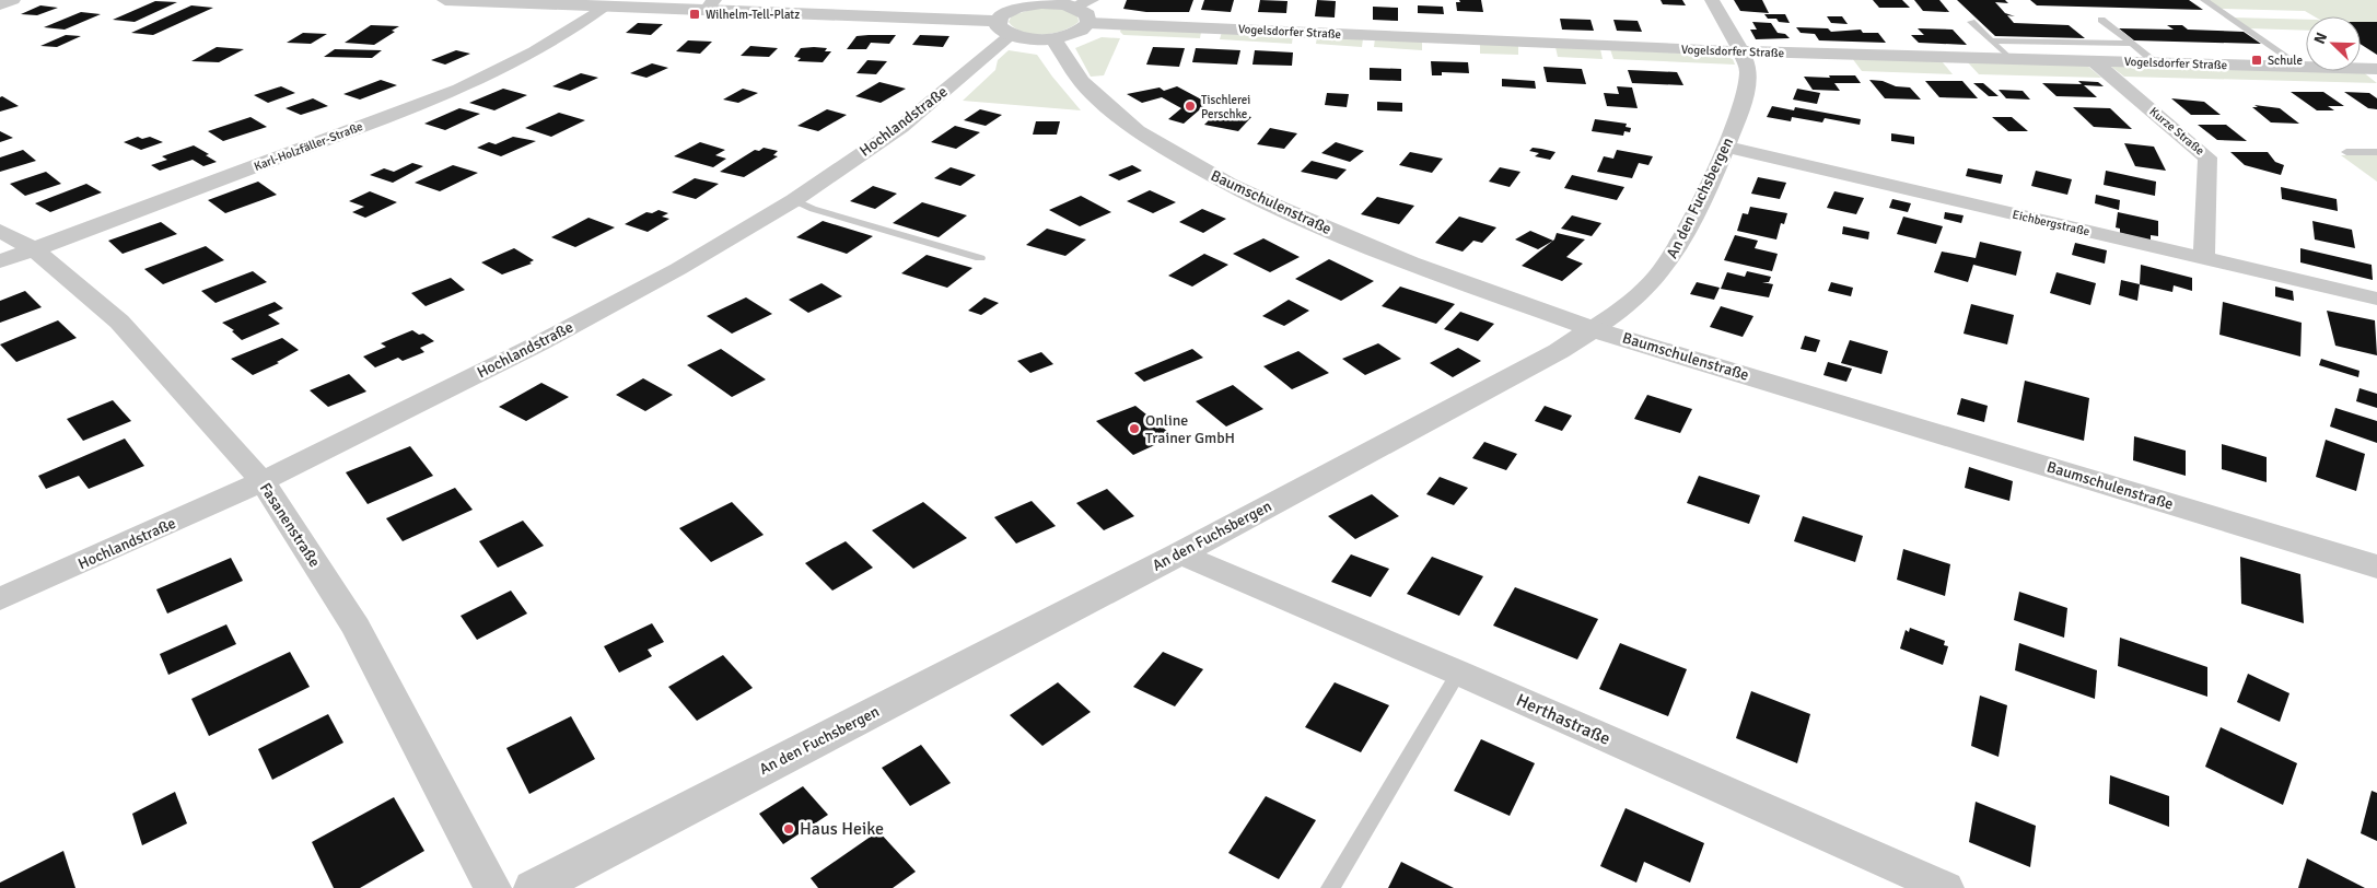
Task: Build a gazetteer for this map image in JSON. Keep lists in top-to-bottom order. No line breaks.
{"streets":{"street":["Vogelsdorfer Straße","Hochlandstraße","Kurze Straße","Karl-Holzfäller-Straße","An den Fuchsbergen","Baumschulenstraße","Eichbergstraße","Fasanenstraße","Herthastraße"]},"crossings":[["Vogelsdorfer Straße","Kurze Straße"],["Vogelsdorfer Straße","An den Fuchsbergen"],["Hochlandstraße","Fasanenstraße"],["Kurze Straße","Eichbergstraße"],["Karl-Holzfäller-Straße","Fasanenstraße"],["An den Fuchsbergen","Baumschulenstraße"],["An den Fuchsbergen","Eichbergstraße"],["An den Fuchsbergen","Herthastraße"]],"places":{"transit":["Wilhelm-Tell-Platz","Schule"],"other":["Tischlerei Perschke","Online Trainer GmbH","Haus Heike"]},"north":"top left"}
